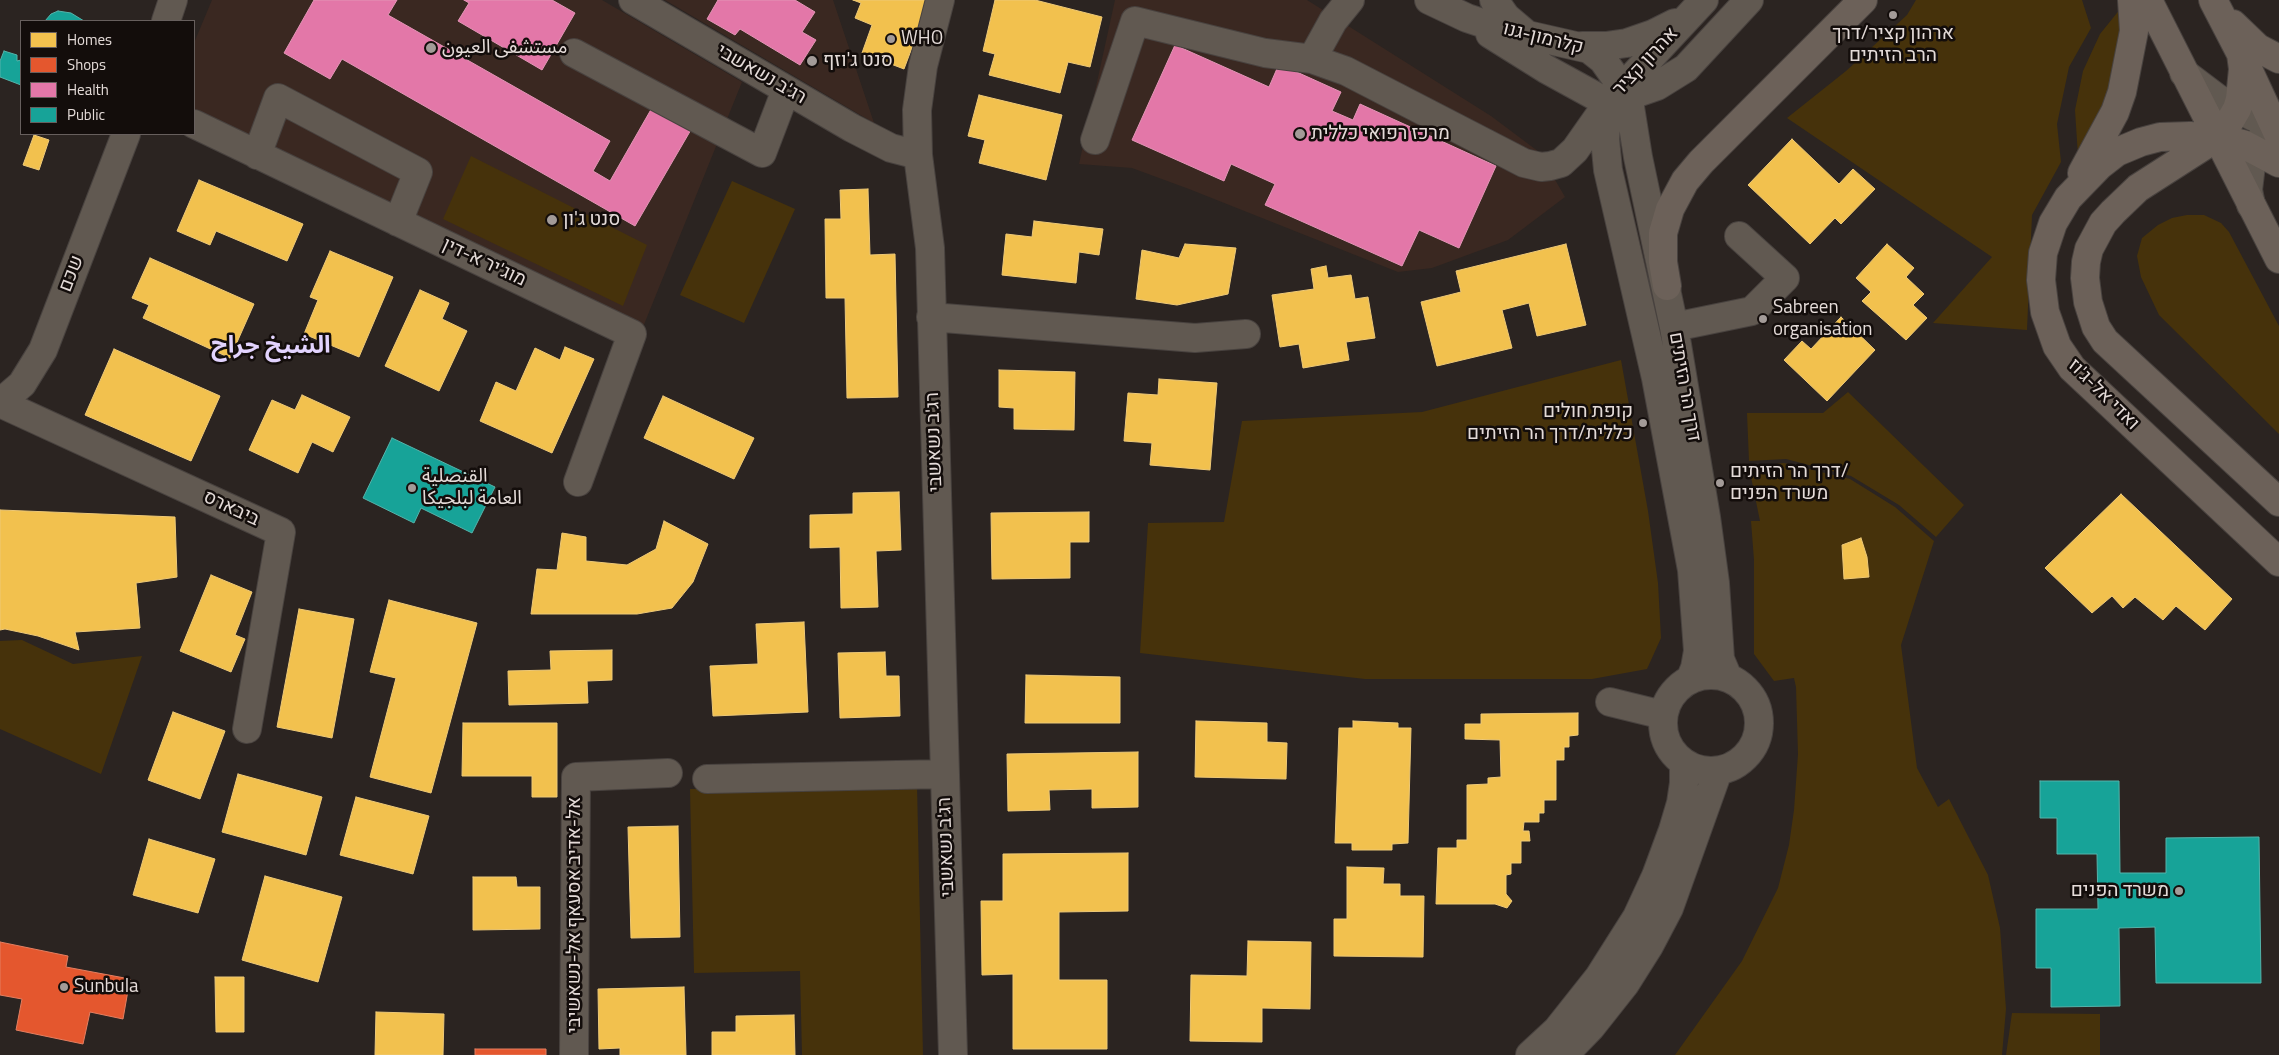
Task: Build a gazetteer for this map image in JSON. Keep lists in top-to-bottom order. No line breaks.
{"streets":{"main road":["ואדי אל-ג'וז"],"street":["קלרמון-גנו","אהרון קציר","רג'ב נשאשבי","מוג'יר א-דין","שכם","דרך הר הזיתים","ביבארס","אל-אדיב אסעאף אל-נשאשיבי"]},"crossings":[["קלרמון-גנו","אהרון קציר"],["קלרמון-גנו","דרך הר הזיתים"],["אהרון קציר","דרך הר הזיתים"],["שכם","ביבארס"]],"districts":["الشيخ جراح"],"places":["ארהון קציר/דרך הרב הזיתים","WHO","مستشفى العيون","סנט ג'וזף","מרכז רפואי כללית","סנט ג'ון","Sabreen organisation","קופת חולים כללית/דרך הר הזיתים","דרך הר הזיתים/ משרד הפנים","القنصلية العامة لبلجيكا","משרד הפנים","Sunbula"],"legend":["Homes","Shops","Health","Public"]}
